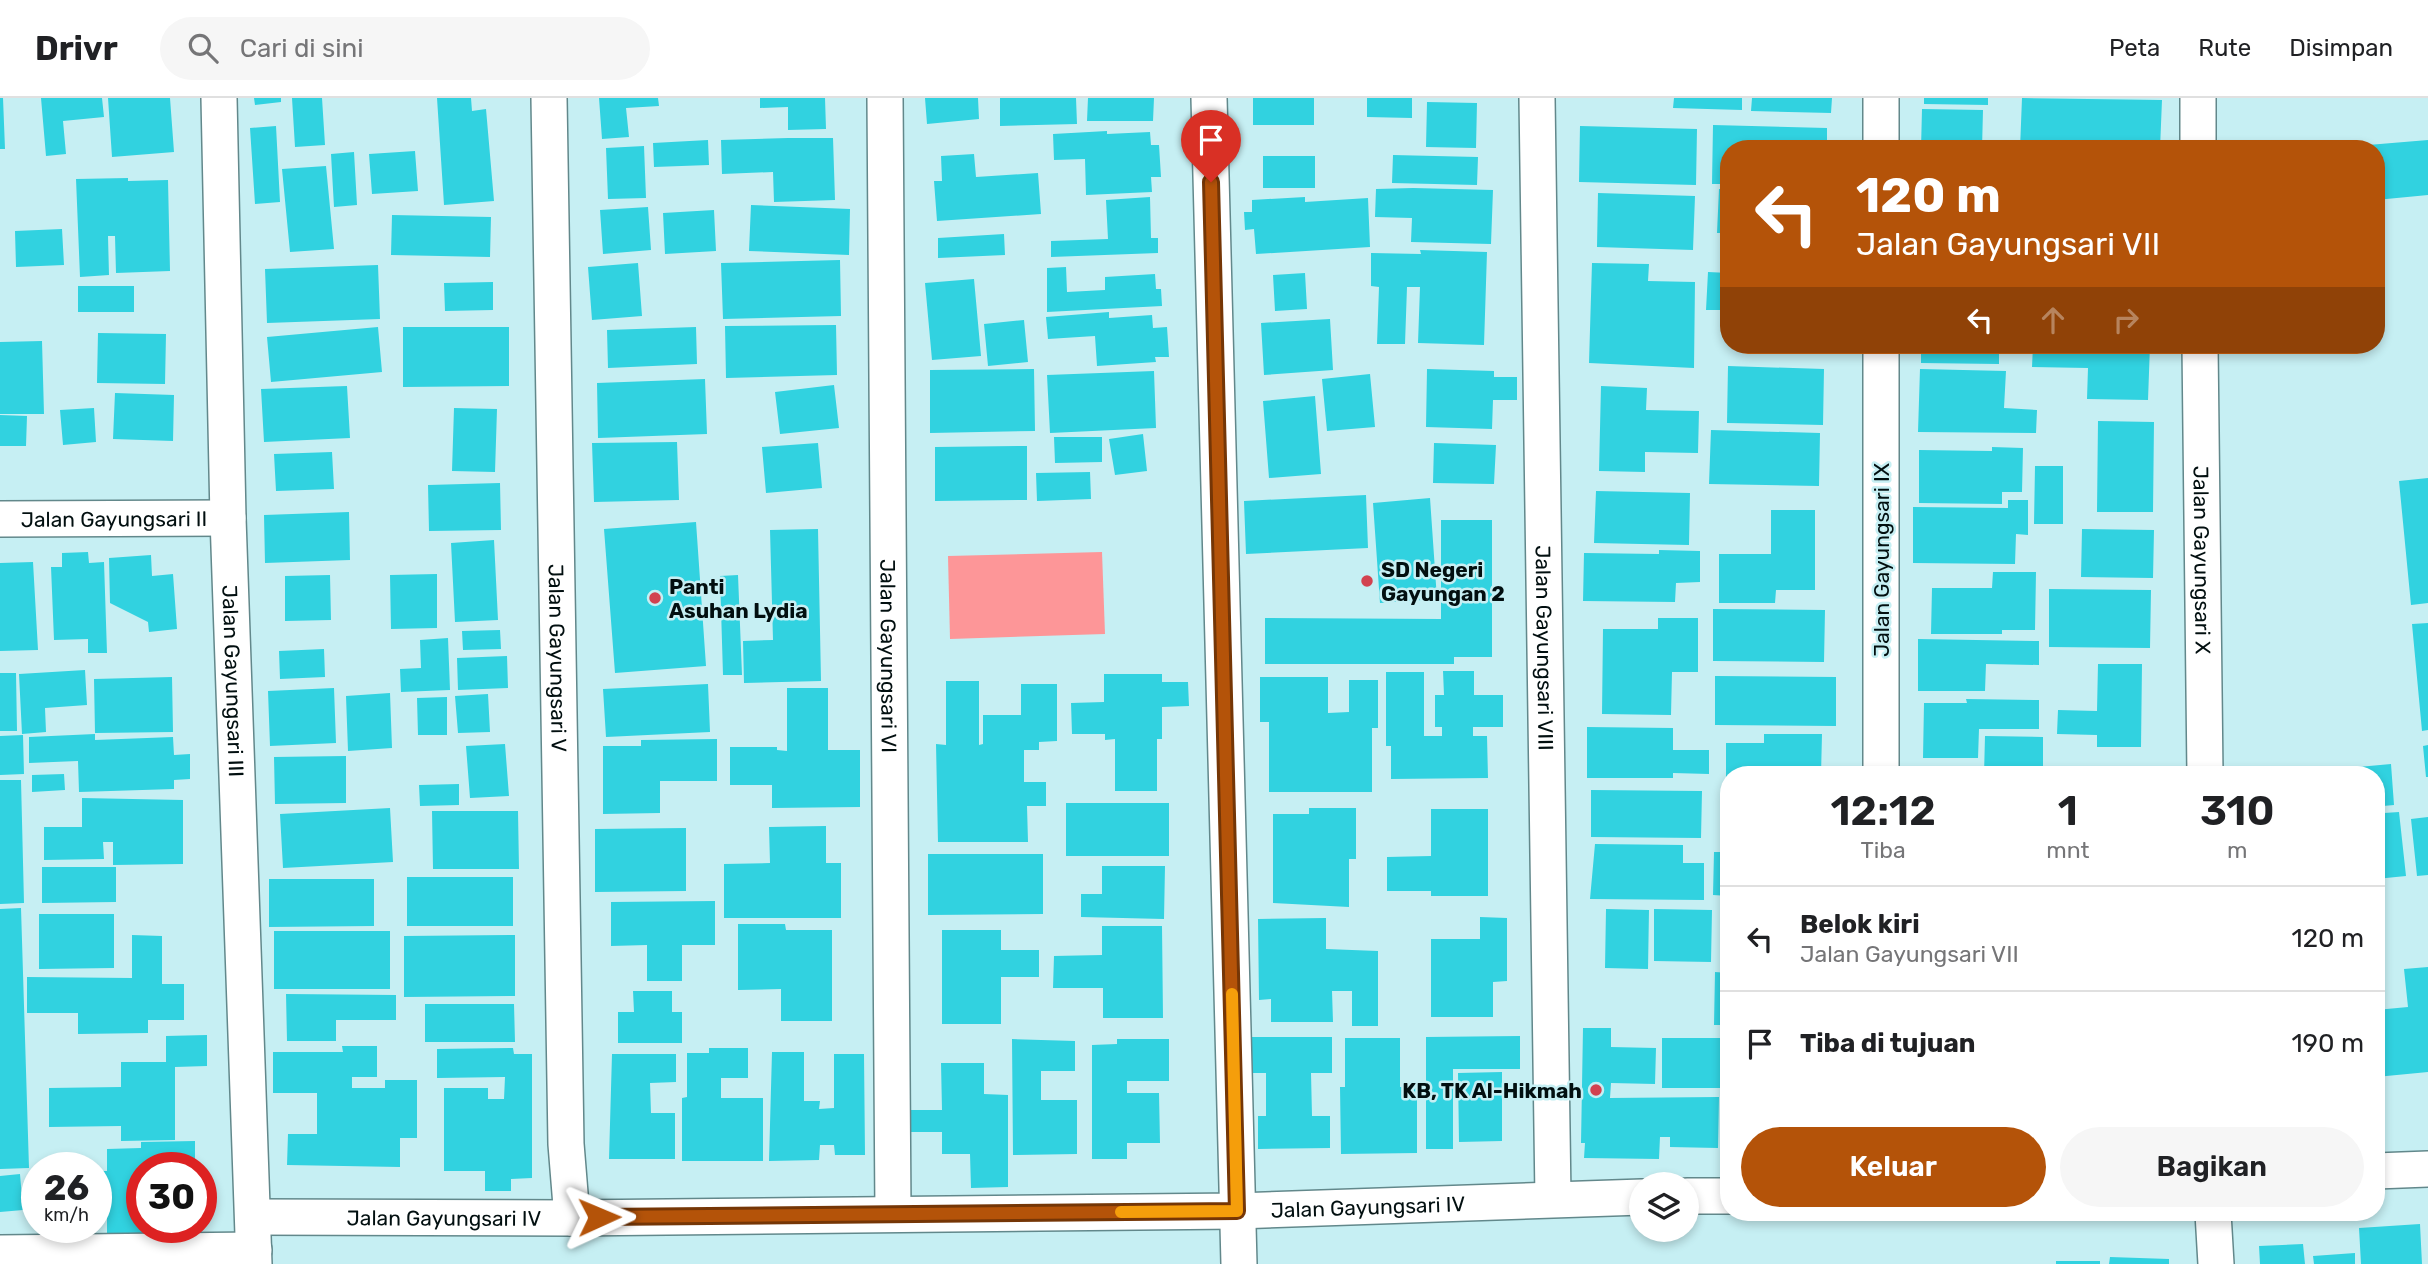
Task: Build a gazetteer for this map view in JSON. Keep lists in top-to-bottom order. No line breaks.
{"streets":{"street":["Jalan Gayungsari II","Jalan Gayungsari IX","Jalan Gayungsari X","Jalan Gayungsari VIII","Jalan Gayungsari VI","Jalan Gayungsari V","Jalan Gayungsari III","Jalan Gayungsari IV"]},"crossings":[["Jalan Gayungsari II","Jalan Gayungsari III"],["Jalan Gayungsari VIII","Jalan Gayungsari IV"],["Jalan Gayungsari VI","Jalan Gayungsari IV"],["Jalan Gayungsari V","Jalan Gayungsari IV"],["Jalan Gayungsari III","Jalan Gayungsari IV"]],"places":["SD Negeri Gayungan 2","Panti Asuhan Lydia","KB, TK Al-Hikmah"],"page":{"header":"Drivr","search":"Cari di sini","nav":["Peta","Rute","Disimpan"],"turn":["120 m","Jalan Gayungsari VII"],"eta":["12:12","Tiba","1","mnt","310","m"],"list":[{"name":"Belok kiri","note":"Jalan Gayungsari VII","value":"120 m"},{"name":"Tiba di tujuan","value":"190 m"}],"buttons":["Keluar","Bagikan"],"speed":"26 km/h","limit":"30"}}
